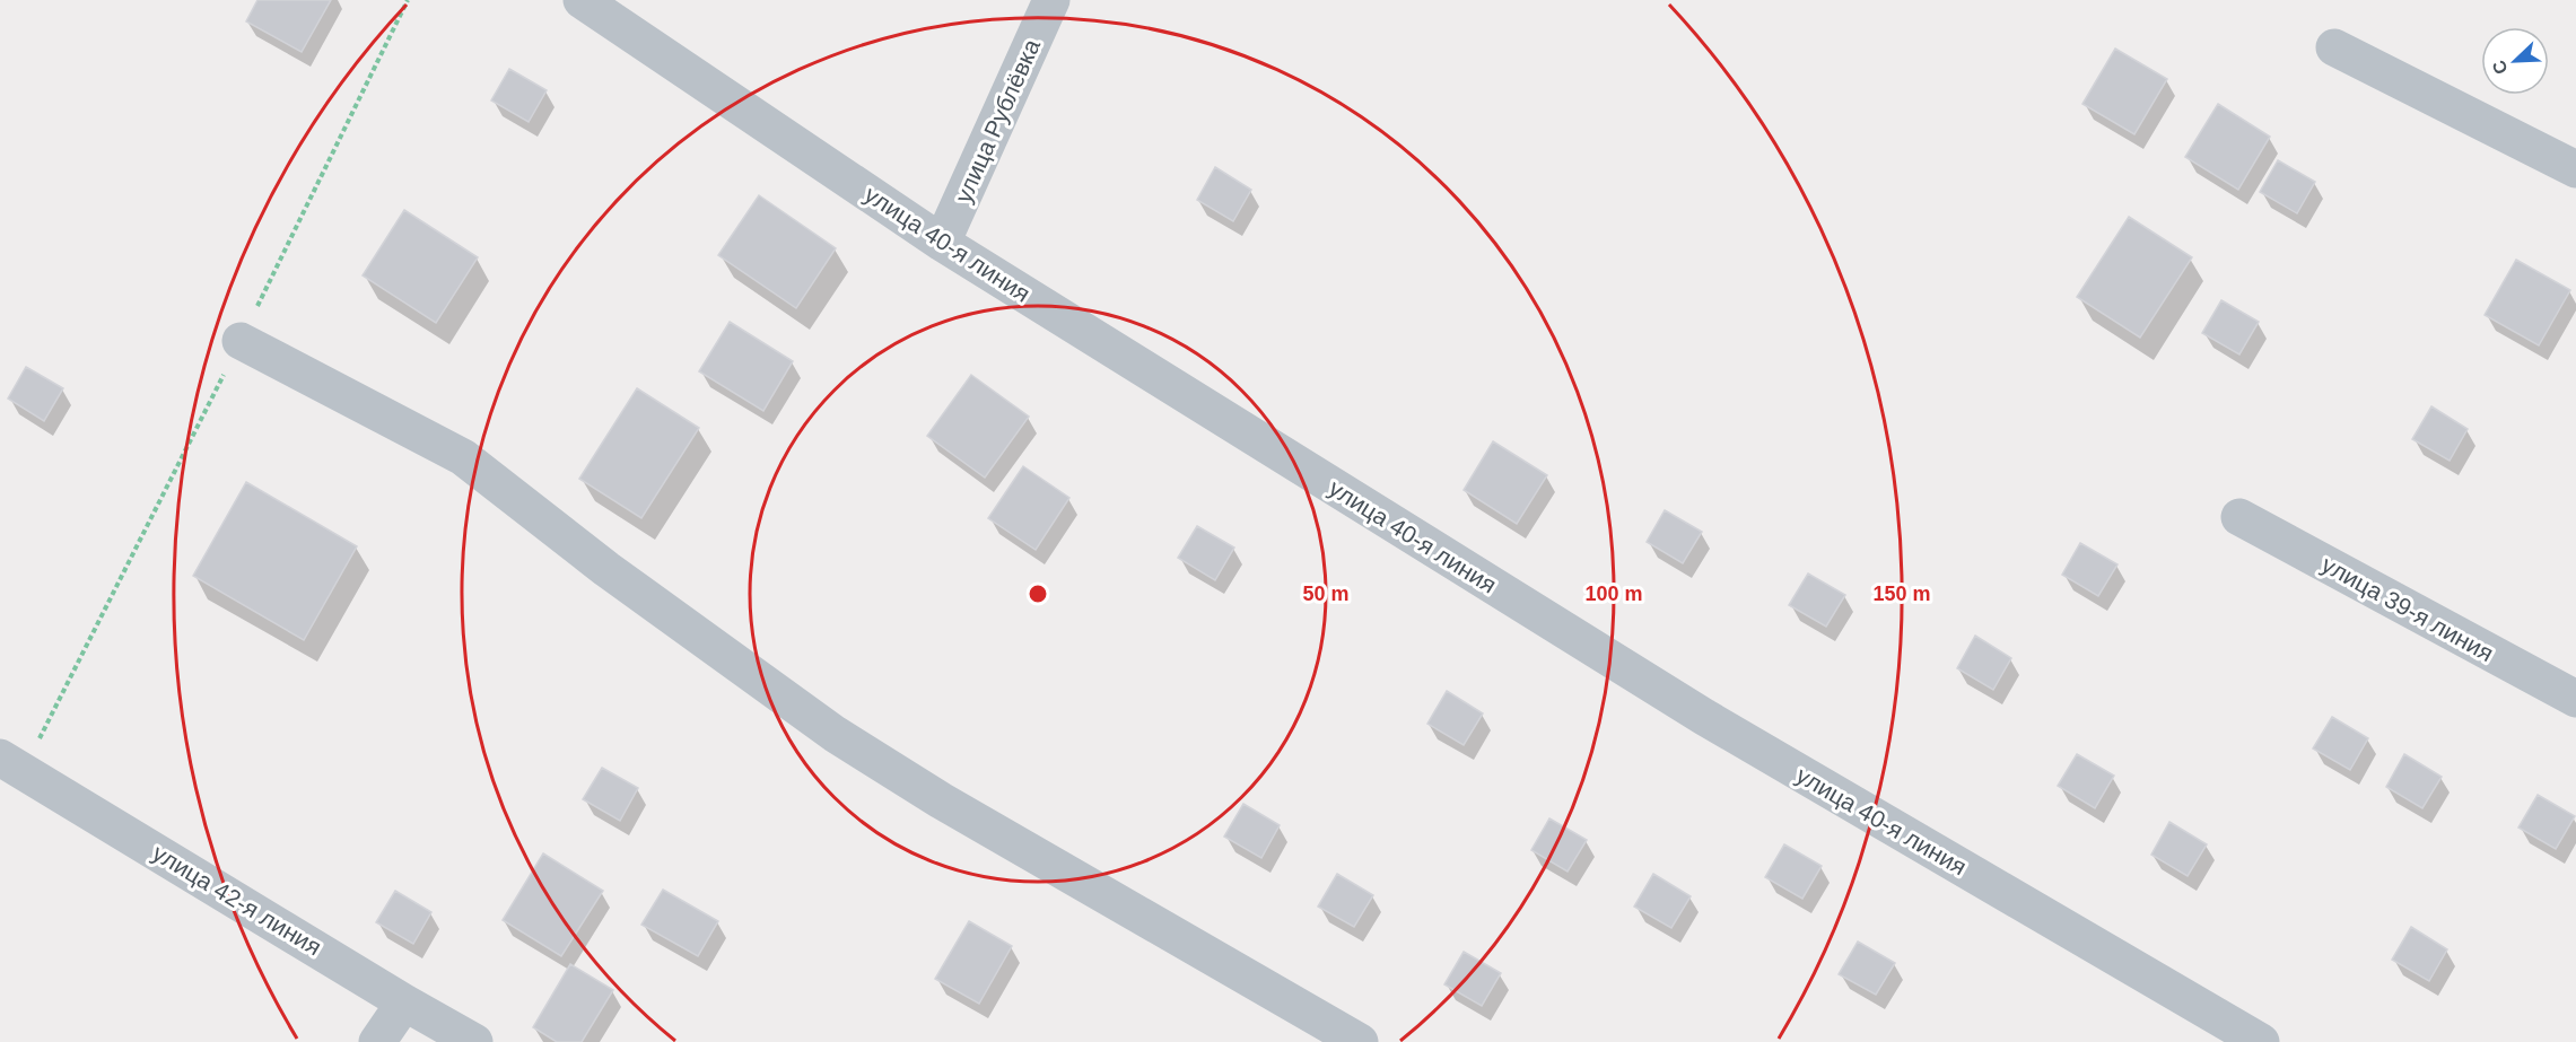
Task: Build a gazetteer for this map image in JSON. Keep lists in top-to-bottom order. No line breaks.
{"streets":{"street":["улица Рублёвка","улица 40-я линия","улица 39-я линия","улица 42-я линия"]},"crossings":[["улица Рублёвка","улица 40-я линия"]],"north":"bottom left","rings":["50 m","100 m","150 m"]}
